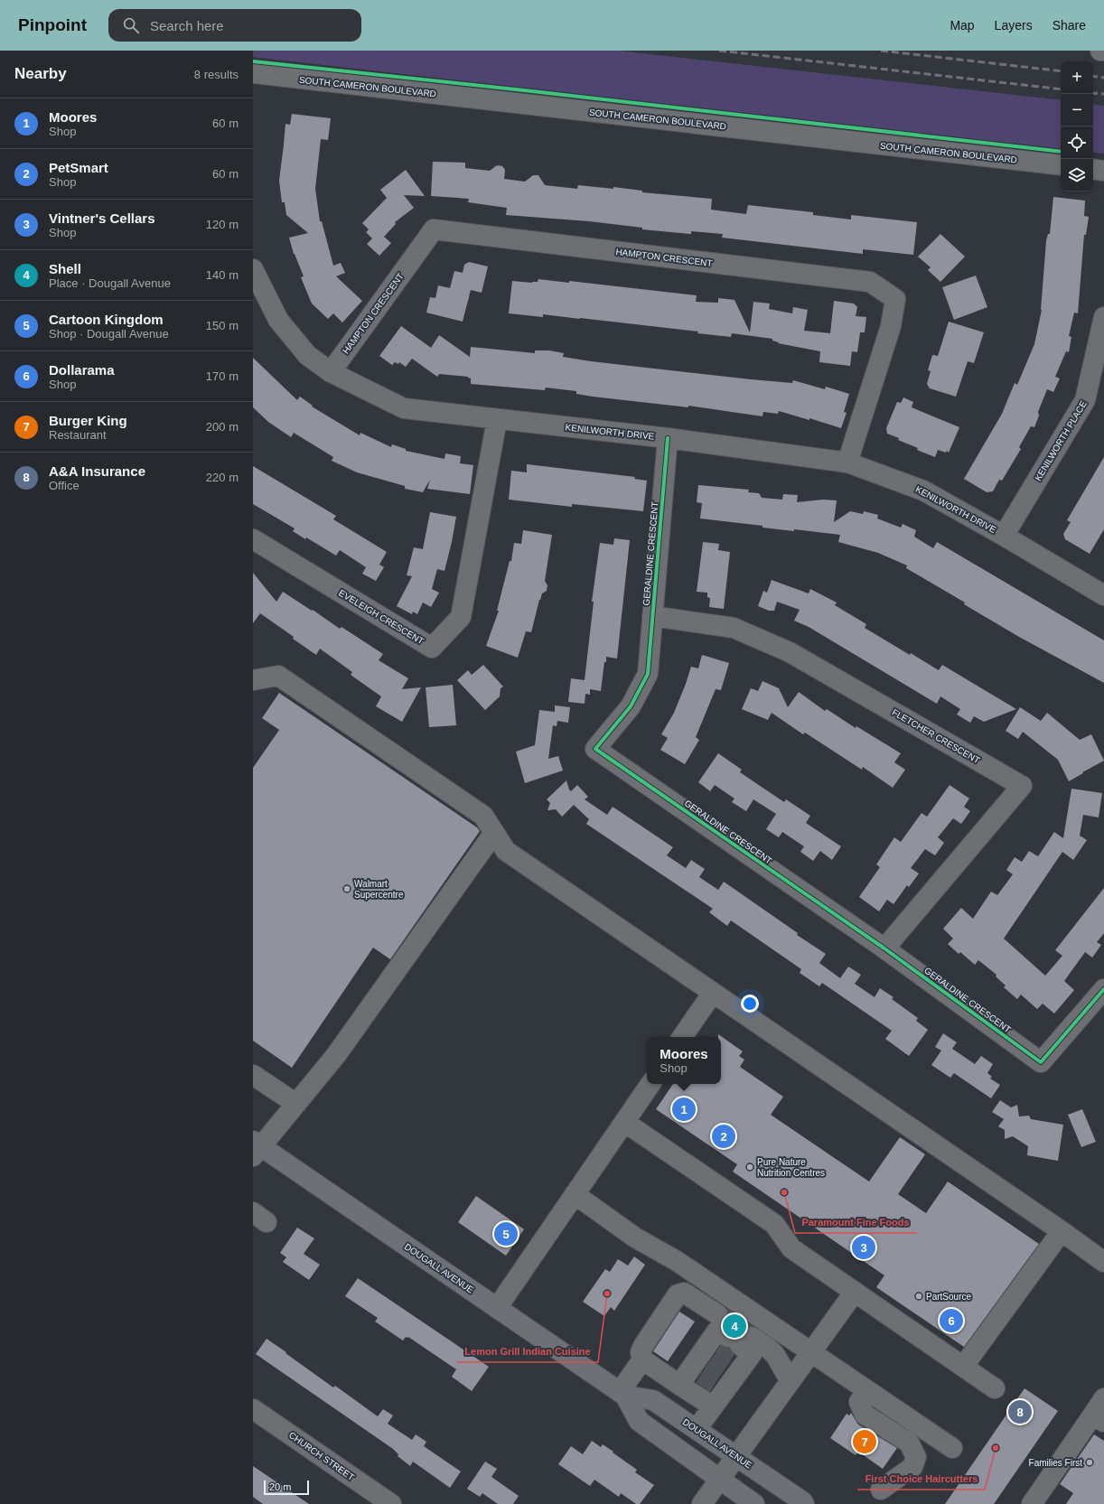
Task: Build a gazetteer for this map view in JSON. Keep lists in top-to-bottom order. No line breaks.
{"streets":{"main road":["DOUGALL AVENUE"],"street":["SOUTH CAMERON BOULEVARD","HAMPTON CRESCENT","KENILWORTH DRIVE","KENILWORTH PLACE","GERALDINE CRESCENT","EVELEIGH CRESCENT","FLETCHER CRESCENT","CHURCH STREET"]},"crossings":[["HAMPTON CRESCENT","KENILWORTH DRIVE"],["KENILWORTH DRIVE","KENILWORTH PLACE"],["KENILWORTH DRIVE","GERALDINE CRESCENT"],["KENILWORTH DRIVE","EVELEIGH CRESCENT"],["GERALDINE CRESCENT","FLETCHER CRESCENT"]],"places":["Walmart Supercentre","Pure Nature Nutrition Centres","Paramount Fine Foods","Lemon Grill Indian Cuisine","PartSource","First Choice Haircutters","Families First"],"scale_bar":"20 m","page":{"header":"Pinpoint","search":"Search here","nav":["Map","Layers","Share"],"heading":["Nearby","8 results"],"map_buttons":["+","−"],"list":[{"mark":"1","name":"Moores","note":"Shop","value":"60 m"},{"mark":"2","name":"PetSmart","note":"Shop","value":"60 m"},{"mark":"3","name":"Vintner's Cellars","note":"Shop","value":"120 m"},{"mark":"4","name":"Shell","note":"Place · Dougall Avenue","value":"140 m"},{"mark":"5","name":"Cartoon Kingdom","note":"Shop · Dougall Avenue","value":"150 m"},{"mark":"6","name":"Dollarama","note":"Shop","value":"170 m"},{"mark":"7","name":"Burger King","note":"Restaurant","value":"200 m"},{"mark":"8","name":"A&A Insurance","note":"Office","value":"220 m"}],"popup":["Moores","Shop"],"pins":["1","2","5","3","6","4","8","7"],"scale":"20 m"}}
